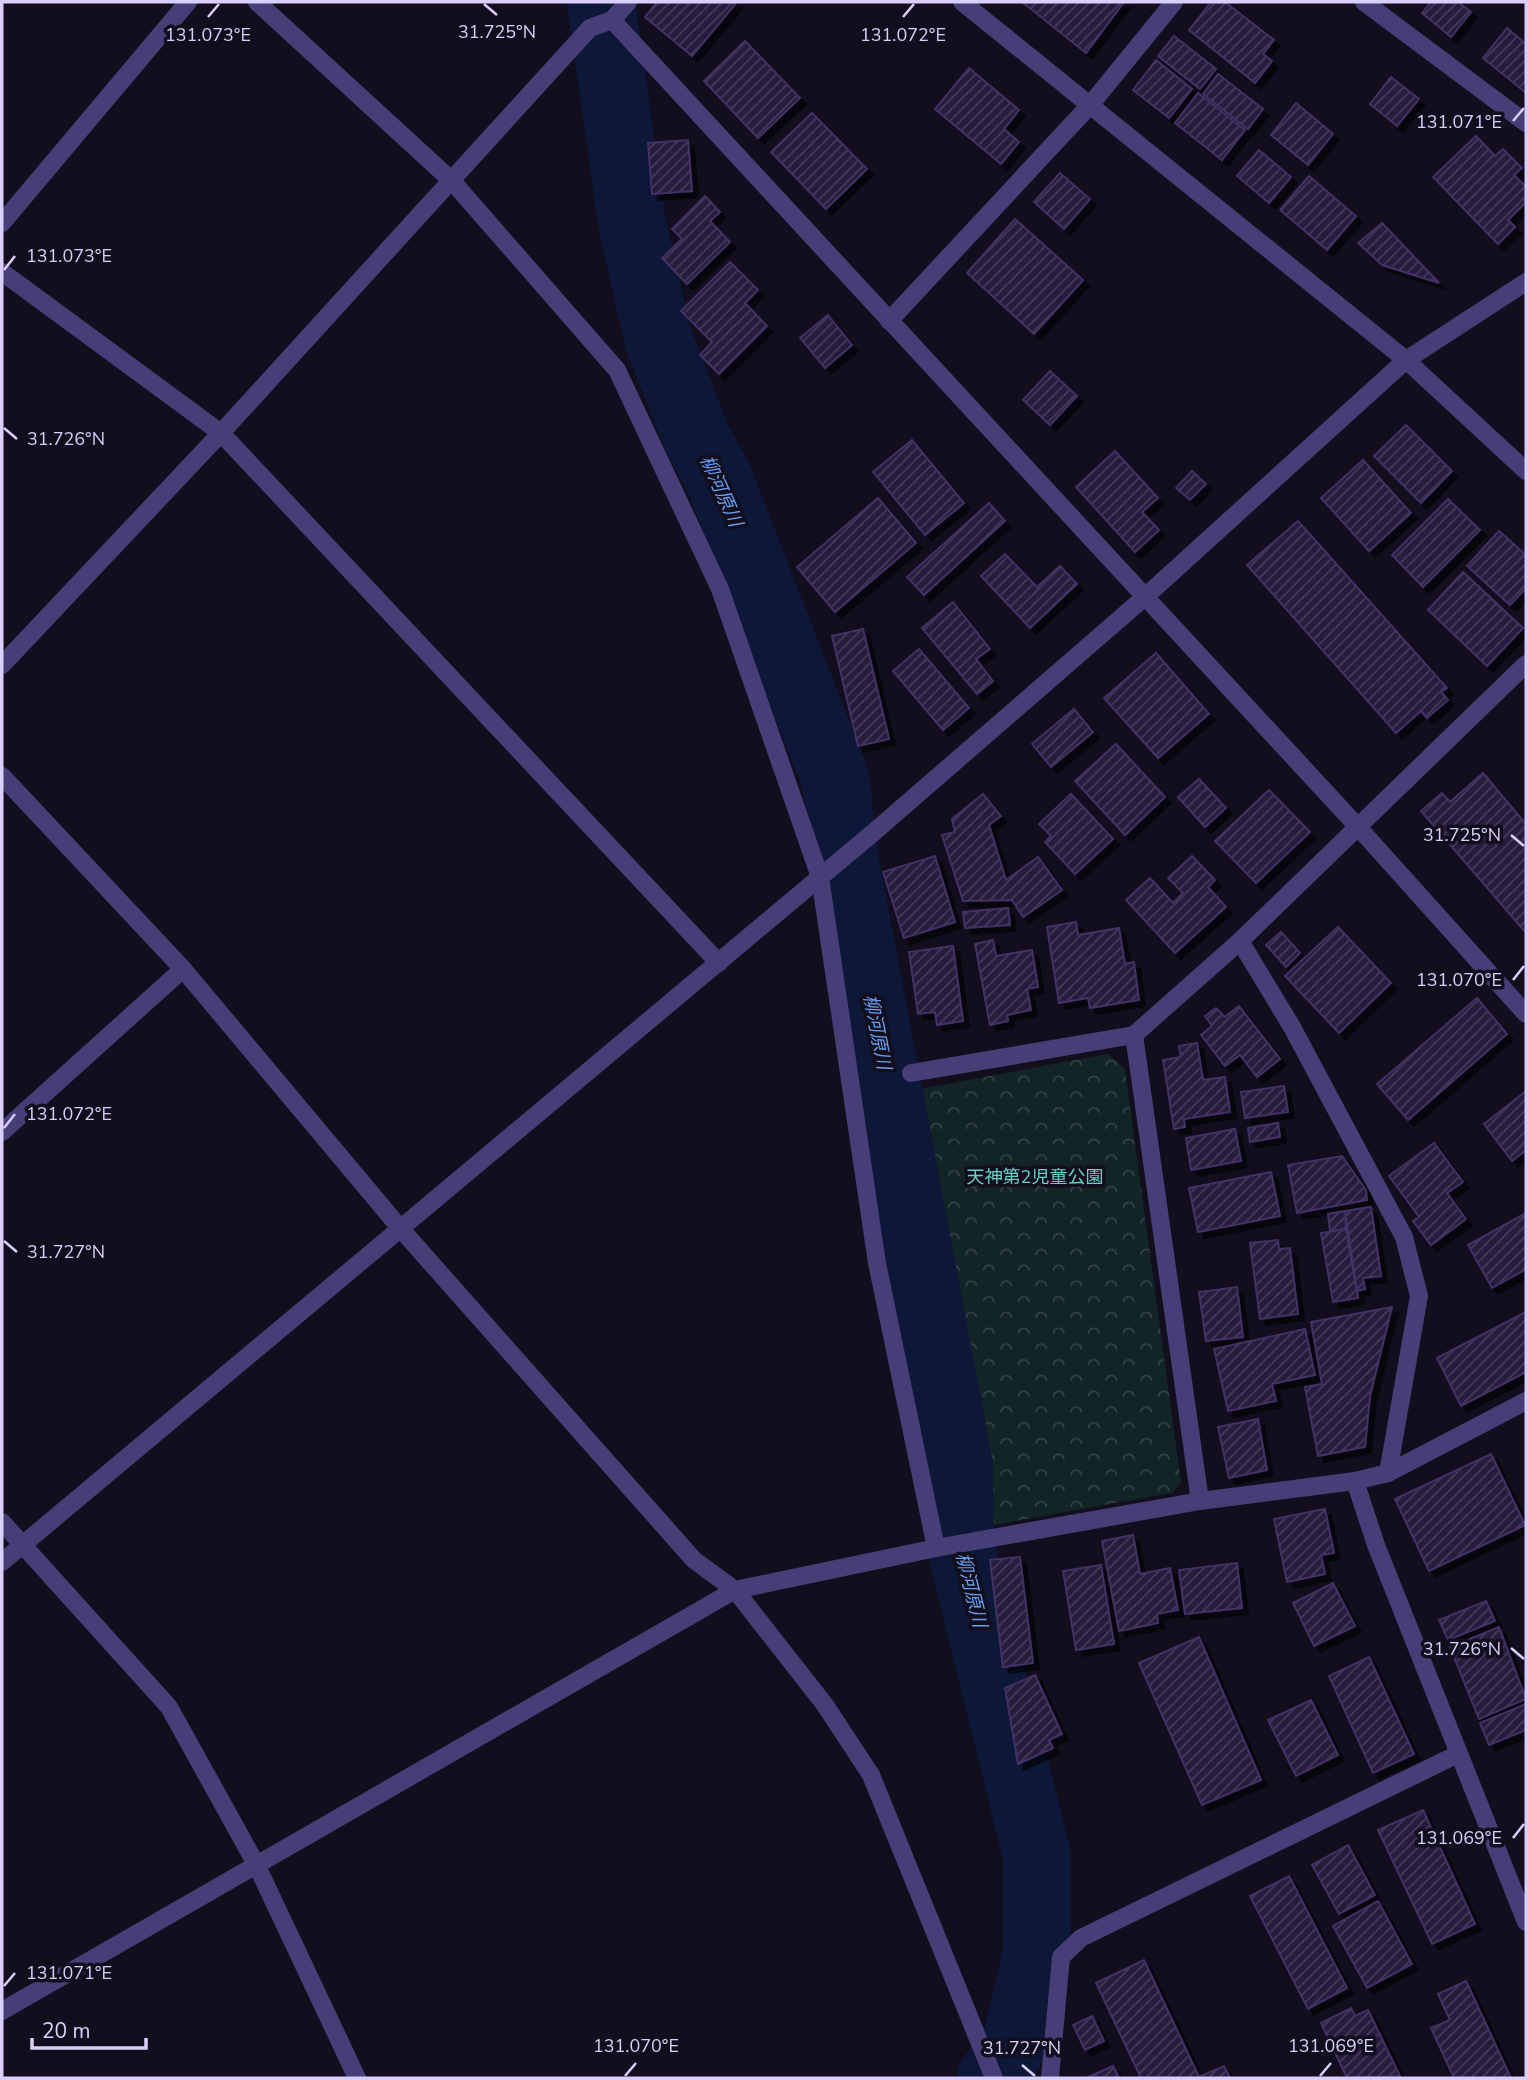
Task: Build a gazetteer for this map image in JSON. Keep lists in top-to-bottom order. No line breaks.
{"water":["柳河原川"],"parks":["天神第2児童公園"],"scale_bar":"20 m","coordinates":["31.725°N","131.073°E","131.072°E","131.071°E","31.726°N","131.070°E","31.727°N","131.069°E"]}
